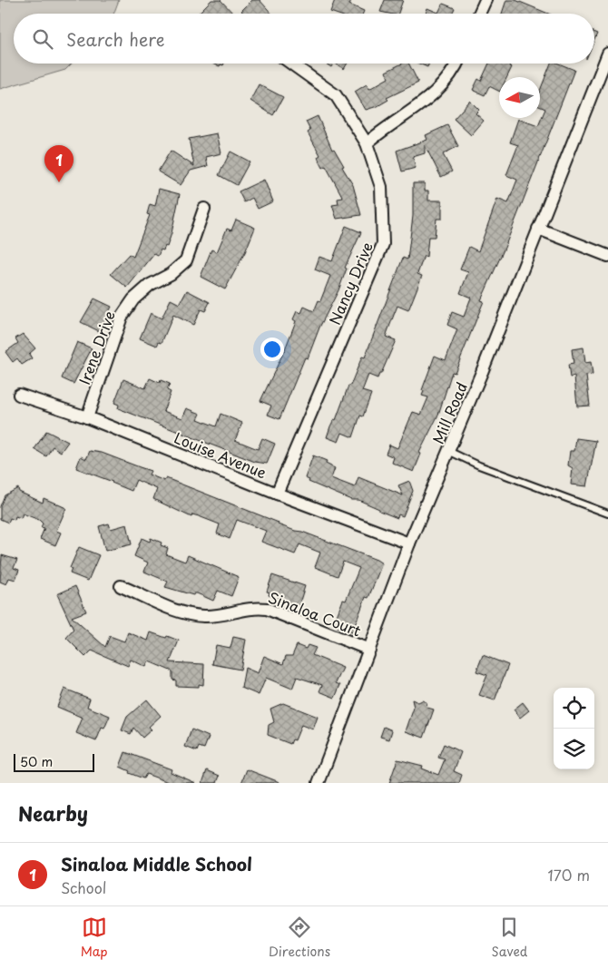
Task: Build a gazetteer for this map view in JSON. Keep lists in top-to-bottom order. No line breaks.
{"streets":{"street":["Nancy Drive","Irene Drive","Mill Road","Louise Avenue","Sinaloa Court"]},"crossings":[["Nancy Drive","Louise Avenue"],["Irene Drive","Louise Avenue"],["Mill Road","Louise Avenue"],["Mill Road","Sinaloa Court"]],"scale_bar":"50 m","north":"left","page":{"search":"Search here","pins":"1","scale":"50 m","heading":"Nearby","list":[{"mark":"1","name":"Sinaloa Middle School","note":"School","value":"170 m"}],"nav":["Map","Directions","Saved"]}}
